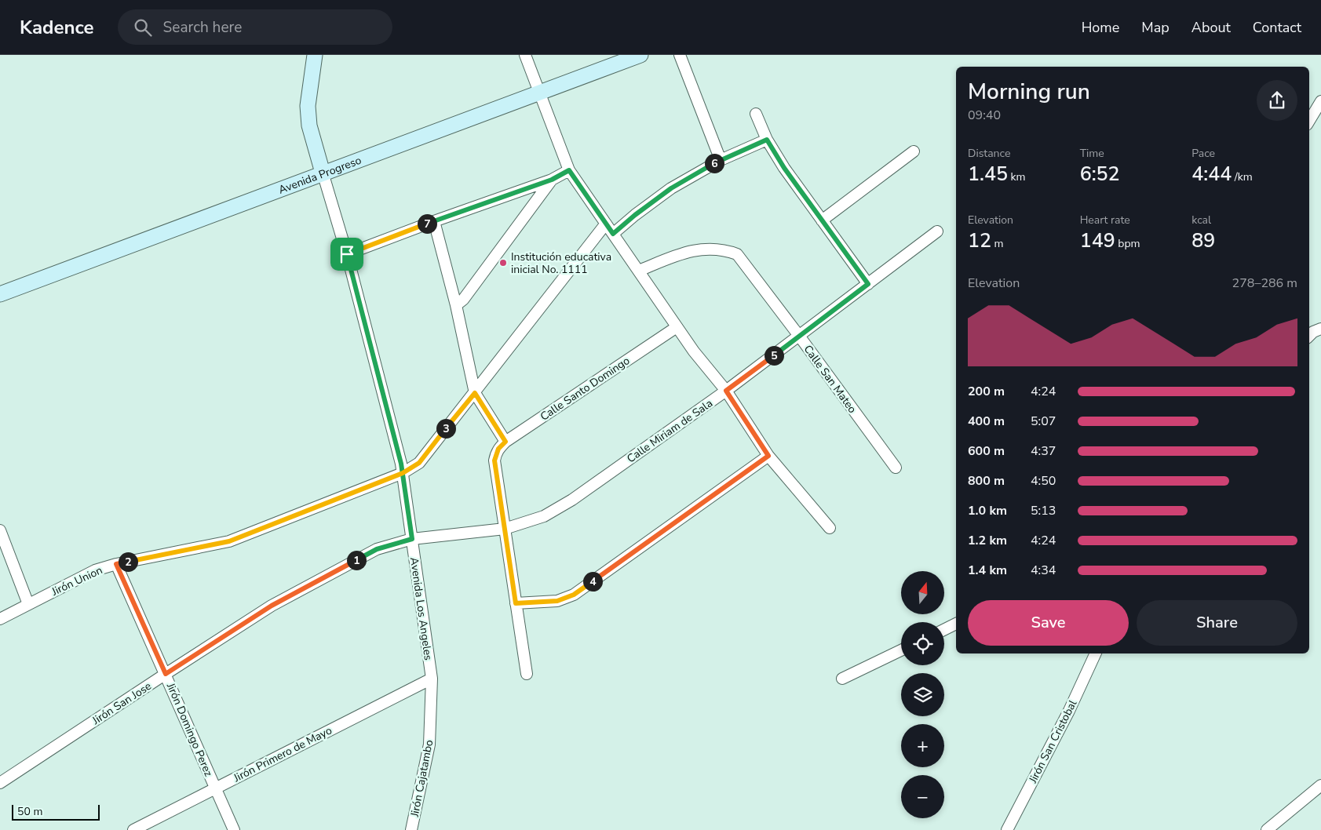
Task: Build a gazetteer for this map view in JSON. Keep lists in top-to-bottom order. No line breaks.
{"streets":{"street":["Avenida Progreso","Calle San Mateo","Calle Santo Domingo","Calle Miriam de Sala","Jirón Union","Avenida Los Angeles","Jirón San Jose","Jirón Domingo Perez","Jirón San Cristobal","Jirón Primero de Mayo","Jirón Cajatambo"]},"crossings":[["Avenida Progreso","Avenida Los Angeles"],["Calle San Mateo","Calle Miriam de Sala"],["Calle Santo Domingo","Calle Miriam de Sala"],["Calle Miriam de Sala","Avenida Los Angeles"],["Calle Miriam de Sala","Jirón San Jose"],["Jirón Union","Avenida Los Angeles"],["Jirón Union","Jirón Domingo Perez"],["Avenida Los Angeles","Jirón San Jose"],["Avenida Los Angeles","Jirón Primero de Mayo"],["Avenida Los Angeles","Jirón Cajatambo"],["Jirón San Jose","Jirón Domingo Perez"],["Jirón Domingo Perez","Jirón Primero de Mayo"],["Jirón Primero de Mayo","Jirón Cajatambo"]],"places":["Institución educativa inicial No. 1111"],"scale_bar":"50 m","north":"top","page":{"header":"Kadence","search":"Search here","nav":["Home","Map","About","Contact"],"heading":["Morning run","09:40"],"stats":[["Distance","1.45 km"],["Time","6:52"],["Pace","4:44 /km"],["Elevation","12 m"],["Heart rate","149 bpm"],["kcal","89"]],"pins":["6","7","5","3","1","2","4"],"chart":["Elevation","278–286 m"],"list":[{"name":"200 m","note":"4:24"},{"name":"400 m","note":"5:07"},{"name":"600 m","note":"4:37"},{"name":"800 m","note":"4:50"},{"name":"1.0 km","note":"5:13"},{"name":"1.2 km","note":"4:24"},{"name":"1.4 km","note":"4:34"}],"map_buttons":["+","−"],"buttons":["Save","Share"],"scale":"50 m"}}
